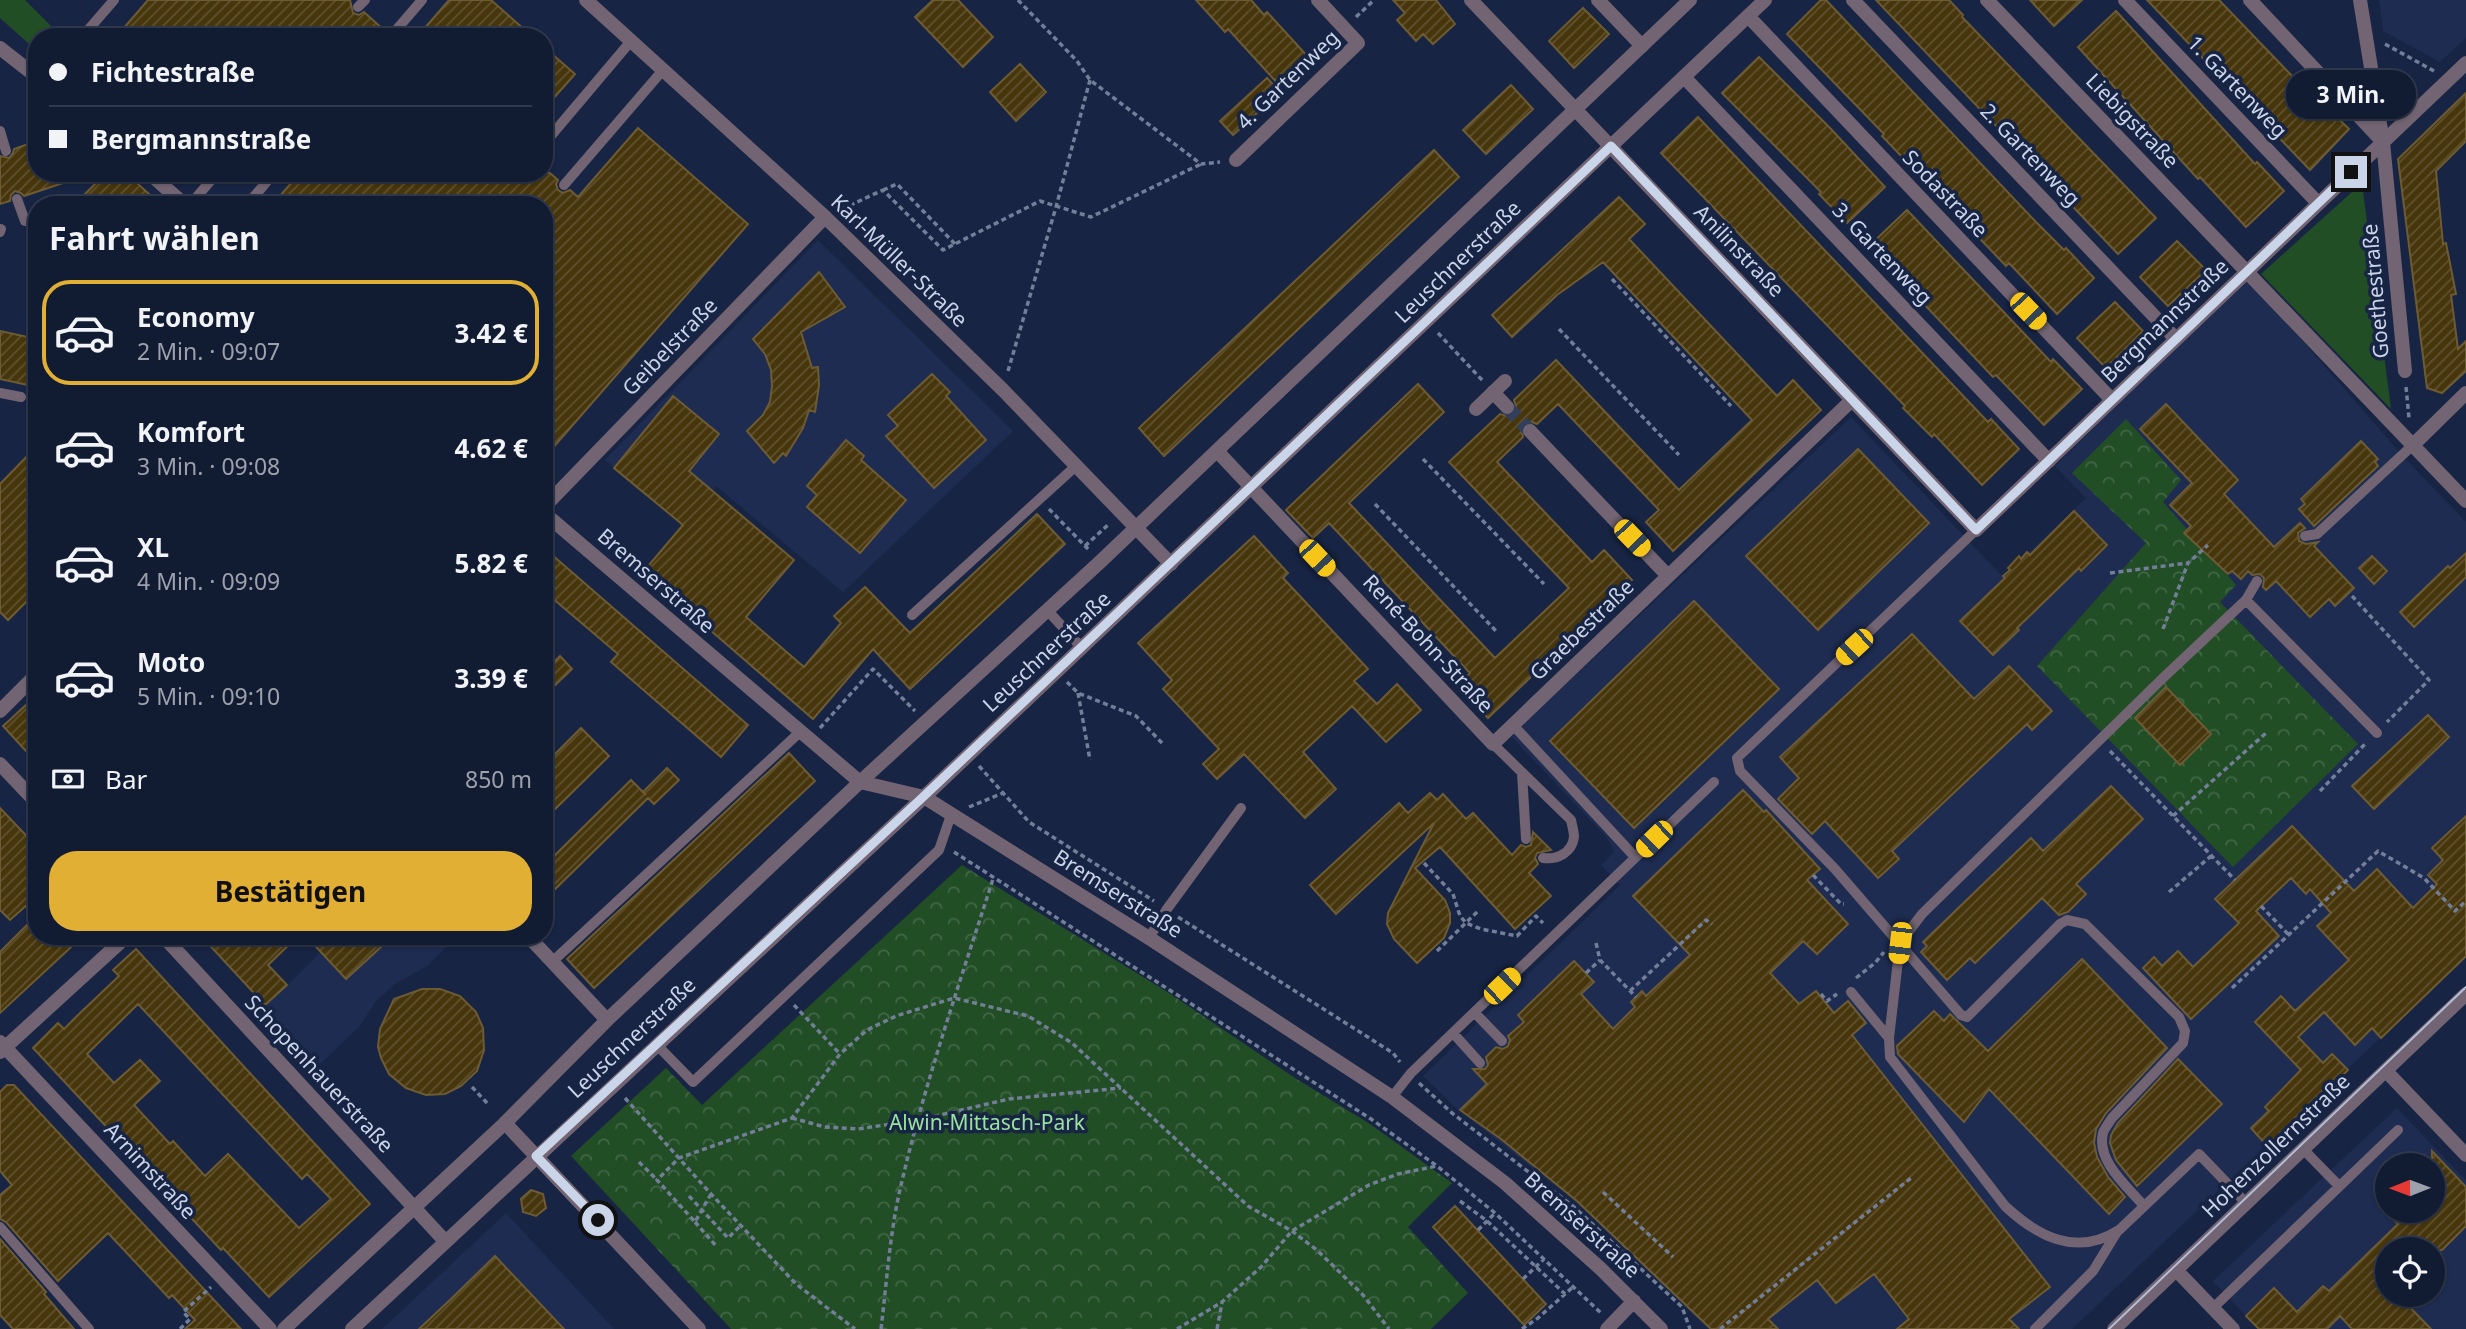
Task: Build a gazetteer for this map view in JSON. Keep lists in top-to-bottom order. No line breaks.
{"streets":{"street":["4. Gartenweg","1. Gartenweg","Liebigstraße","2. Gartenweg","Sodastraße","Anilinstraße","3. Gartenweg","Karl-Müller-Straße","Leuschnerstraße","Goethestraße","Bergmannstraße","Geibelstraße","Bremserstraße","Graebestraße","René-Bohn-Straße","Schopenhauerstraße","Hohenzollernstraße","Arnimstraße"]},"crossings":[["1. Gartenweg","Bergmannstraße"],["Liebigstraße","Bergmannstraße"],["2. Gartenweg","Bergmannstraße"],["Sodastraße","Leuschnerstraße"],["Sodastraße","Bergmannstraße"],["Anilinstraße","Leuschnerstraße"],["Anilinstraße","Bergmannstraße"],["Anilinstraße","Graebestraße"],["3. Gartenweg","Leuschnerstraße"],["3. Gartenweg","Bergmannstraße"],["Karl-Müller-Straße","Leuschnerstraße"],["Karl-Müller-Straße","Geibelstraße"],["Leuschnerstraße","Bremserstraße"],["Leuschnerstraße","René-Bohn-Straße"],["Leuschnerstraße","Schopenhauerstraße"],["Goethestraße","Bergmannstraße"],["Graebestraße","René-Bohn-Straße"]],"parks":["Alwin-Mittasch-Park"],"north":"left","page":{"banner":["Fichtestraße","Bergmannstraße"],"bubble":"3 Min.","heading":"Fahrt wählen","list":[{"name":"Economy","note":"2 Min. · 09:07","value":"3.42 €"},{"name":"Komfort","note":"3 Min. · 09:08","value":"4.62 €"},{"name":"XL","note":"4 Min. · 09:09","value":"5.82 €"},{"name":"Moto","note":"5 Min. · 09:10","value":"3.39 €"}],"pay":["Bar","850 m"],"buttons":"Bestätigen"}}
